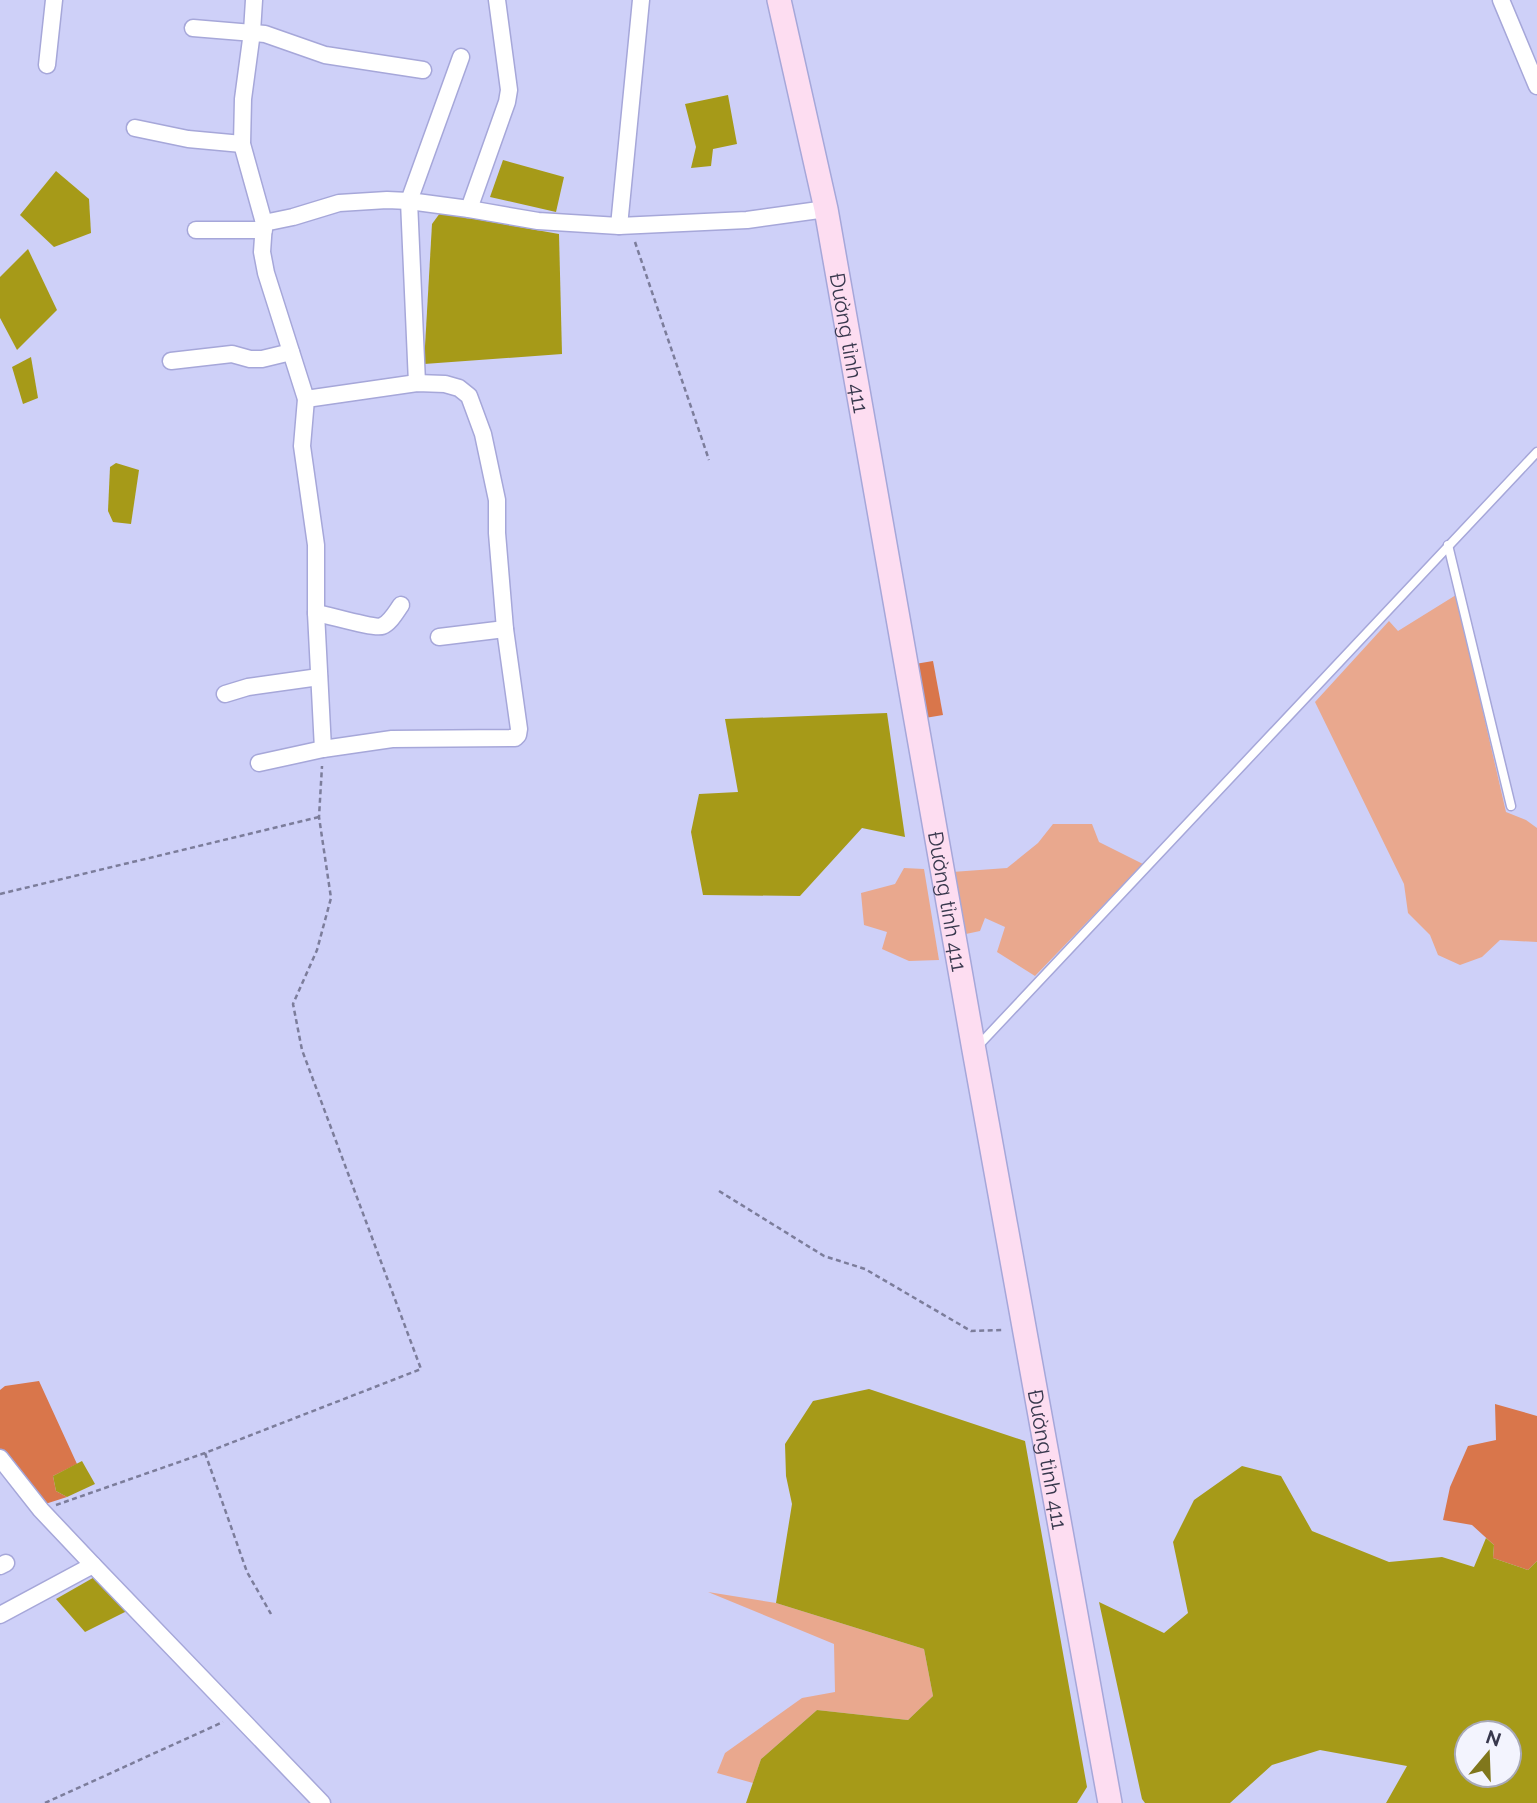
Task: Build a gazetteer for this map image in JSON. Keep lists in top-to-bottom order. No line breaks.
{"streets":{"main road":["Đường tỉnh 411"]},"north":"top"}
